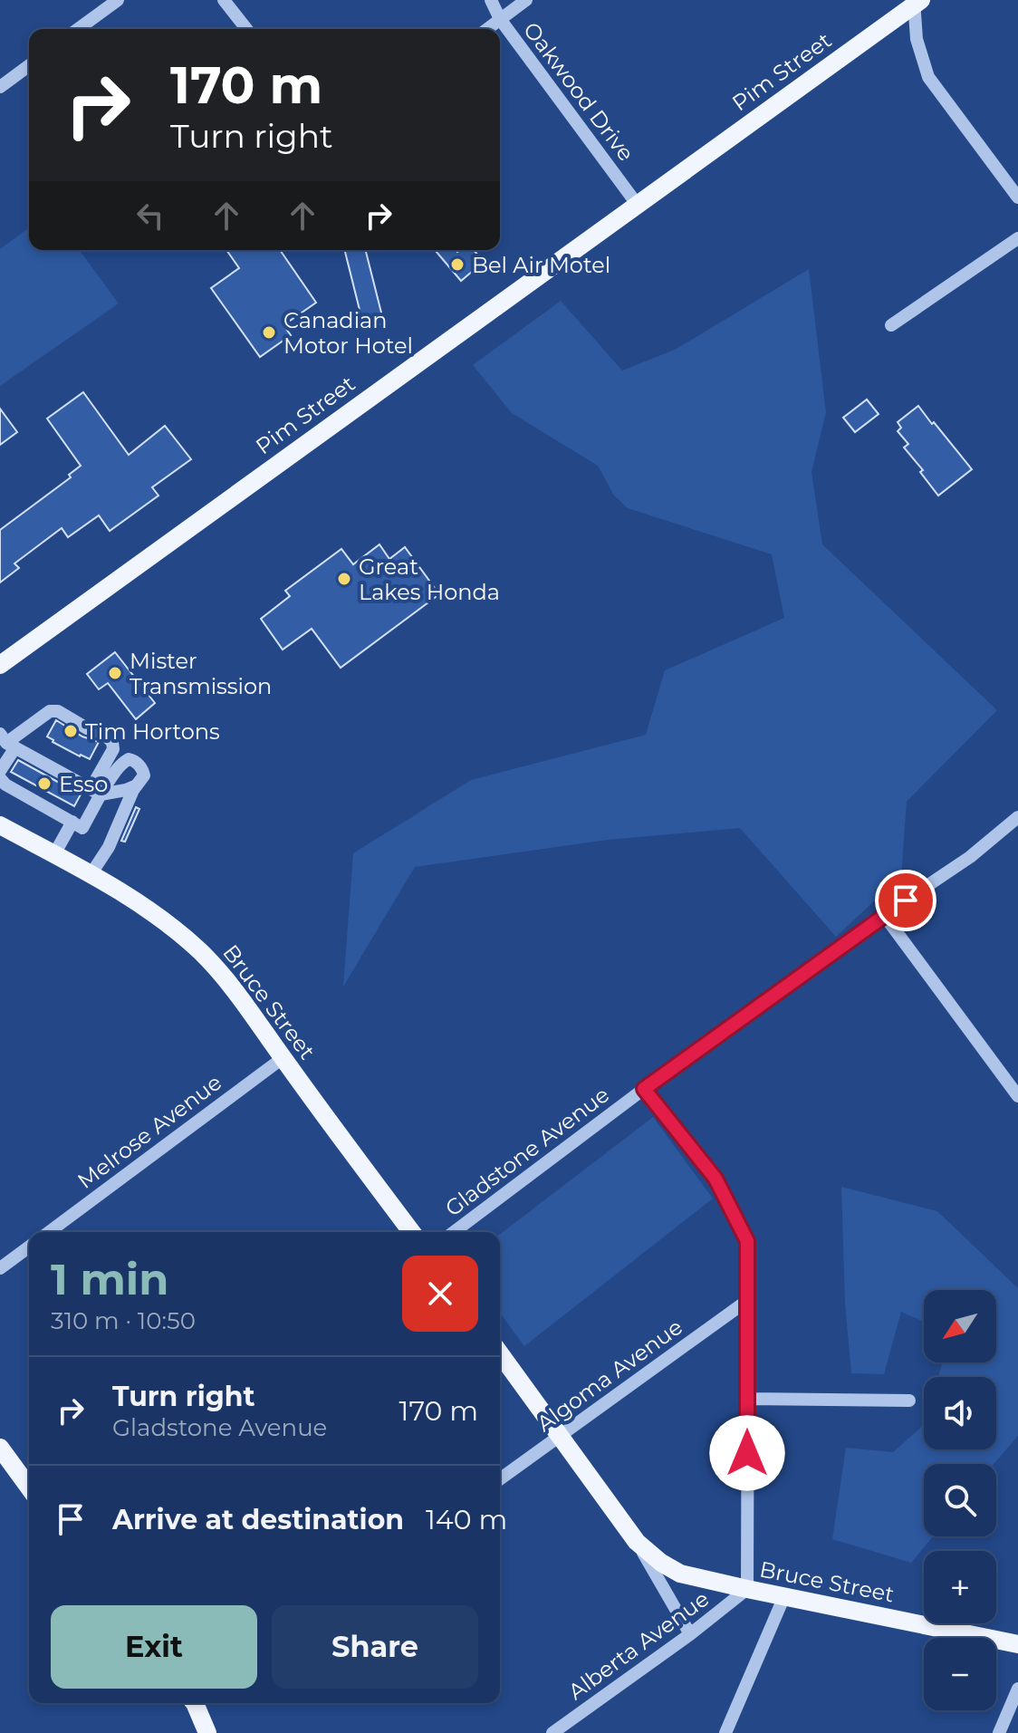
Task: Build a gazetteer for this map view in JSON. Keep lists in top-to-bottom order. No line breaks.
{"streets":{"main road":["Pim Street","Bruce Street"],"street":["Oakwood Drive","Melrose Avenue","Gladstone Avenue","Algoma Avenue","Alberta Avenue"]},"crossings":[["Pim Street","Oakwood Drive"],["Bruce Street","Melrose Avenue"],["Bruce Street","Algoma Avenue"],["Bruce Street","Alberta Avenue"]],"places":["Bel Air Motel","Canadian Motor Hotel","Great Lakes Honda","Mister Transmission","Tim Hortons","Esso"],"north":"bottom left","page":{"turn":["170 m","Turn right"],"heading":["1 min","310 m · 10:50"],"map_buttons":["+","−"],"list":[{"name":"Turn right","note":"Gladstone Avenue","value":"170 m"},{"name":"Arrive at destination","value":"140 m"}],"buttons":["Exit","Share"]}}
